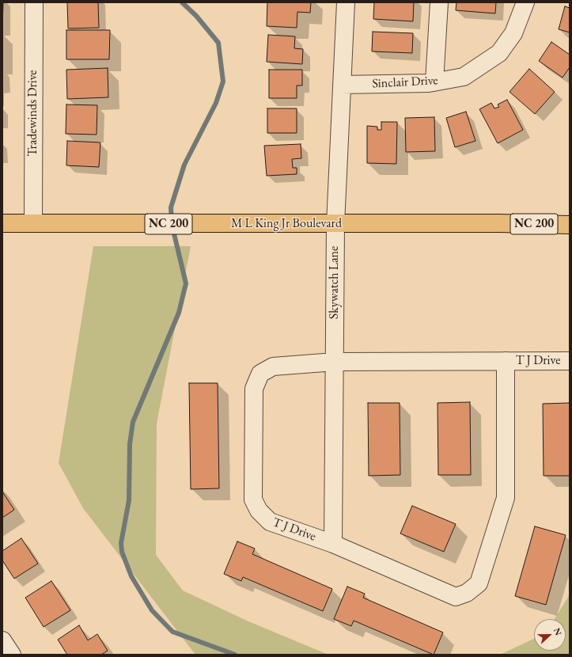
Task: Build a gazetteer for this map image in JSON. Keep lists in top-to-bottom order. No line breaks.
{"streets":{"main road":["NC 200","M L King Jr Boulevard"],"street":["Sinclair Drive","Tradewinds Drive","Skywatch Lane","T J Drive"]},"crossings":[["Sinclair Drive","Skywatch Lane"],["Tradewinds Drive","M L King Jr Boulevard"],["M L King Jr Boulevard","Skywatch Lane"],["Skywatch Lane","T J Drive"]],"north":"right"}
